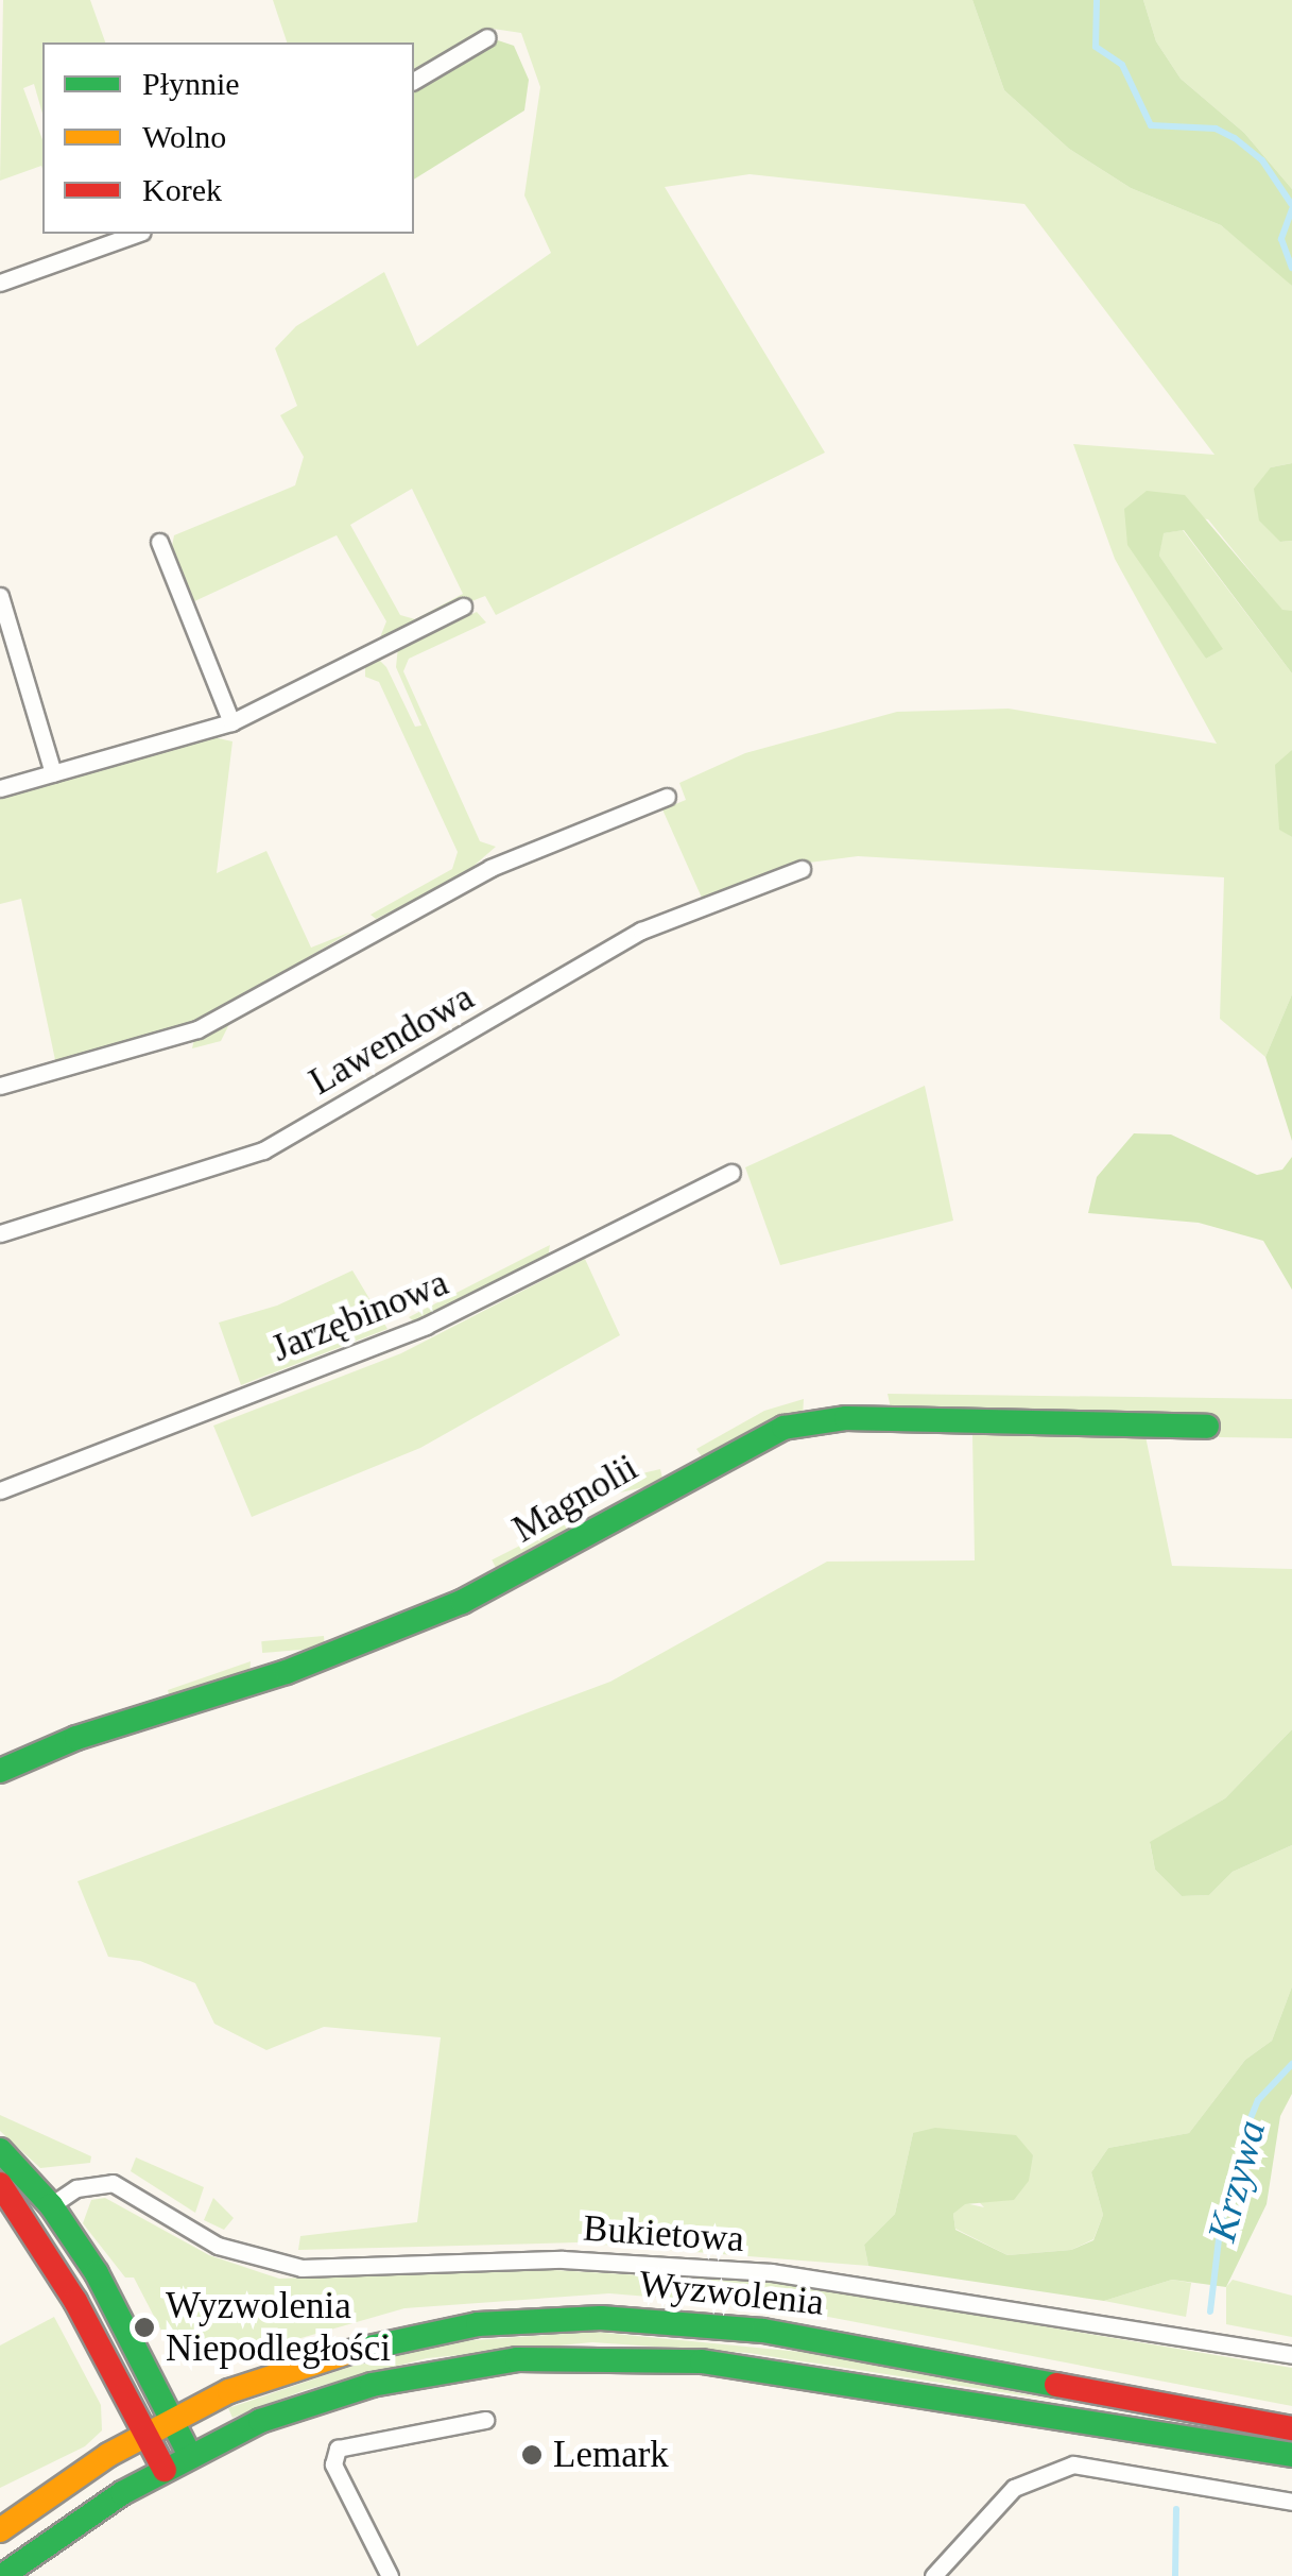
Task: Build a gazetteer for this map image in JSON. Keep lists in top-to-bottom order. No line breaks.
{"streets":{"main road":["Magnolii","Wyzwolenia"],"street":["Lawendowa","Jarzębinowa","Bukietowa"]},"water":["Krzywa"],"places":["Wyzwolenia Niepodległości","Lemark"],"legend":["Płynnie","Wolno","Korek"]}
